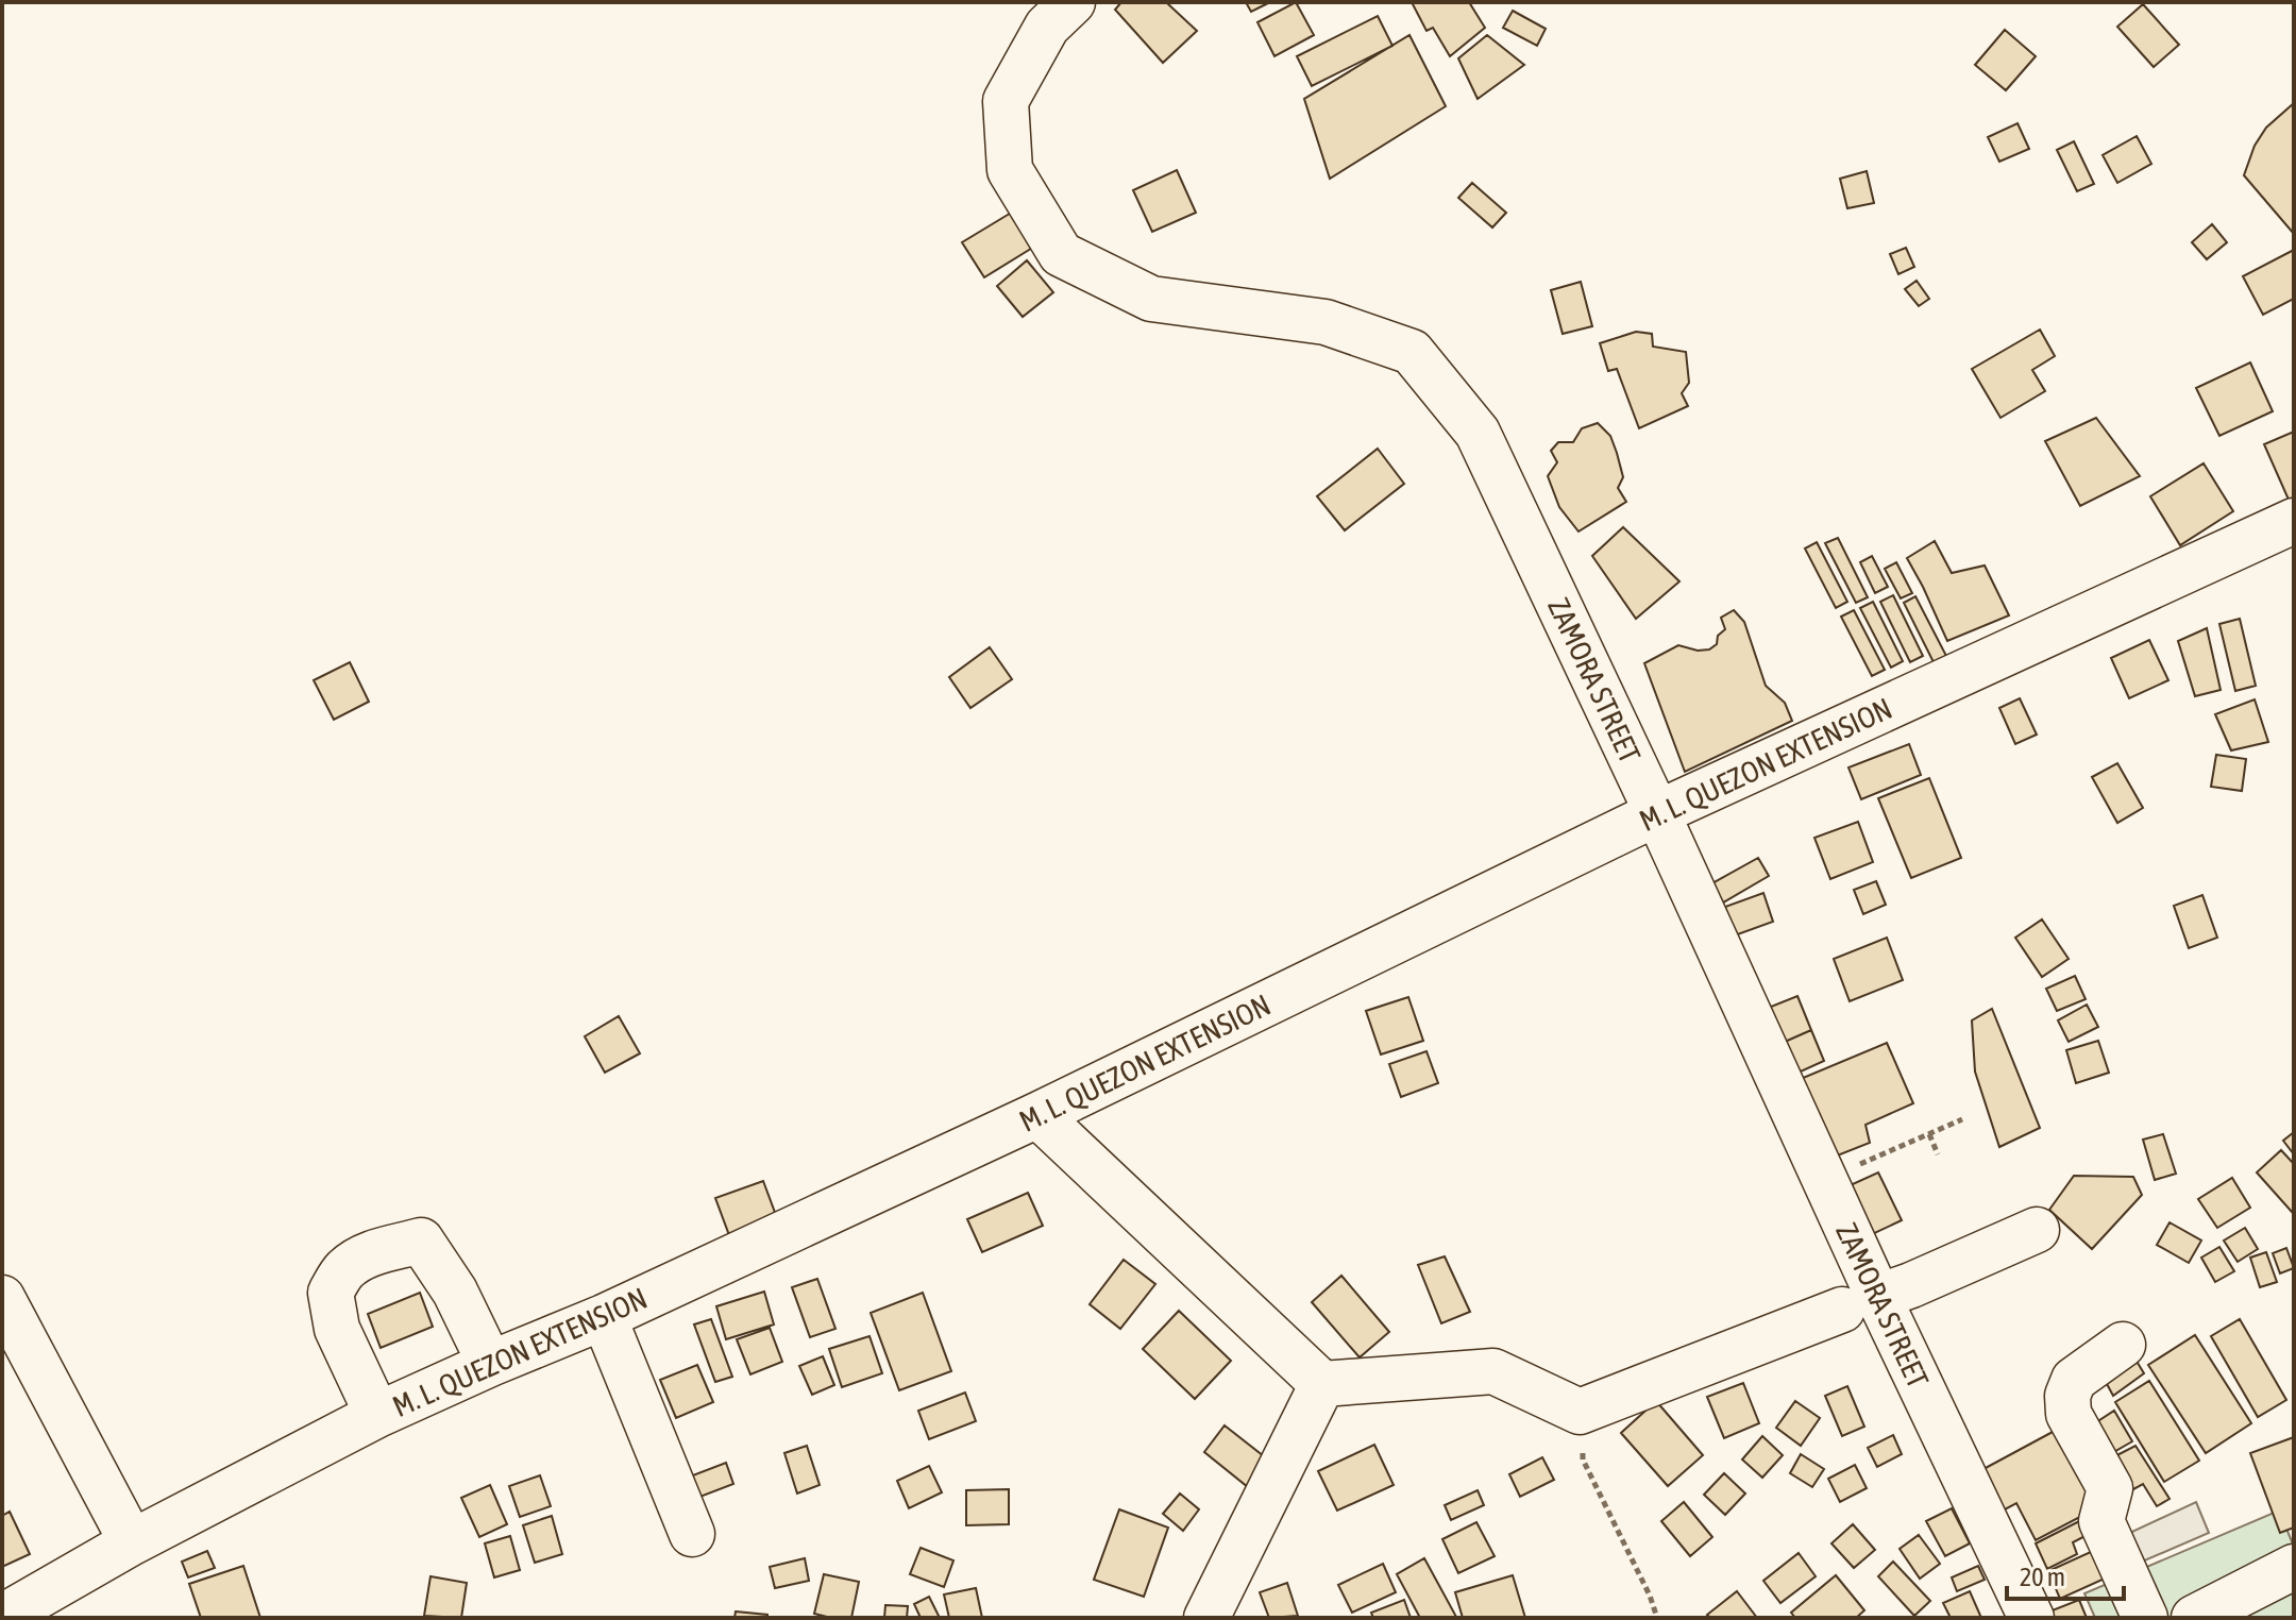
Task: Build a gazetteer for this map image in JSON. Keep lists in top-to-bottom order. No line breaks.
{"streets":{"street":["ZAMORA STREET","M. L. QUEZON EXTENSION"]},"crossings":[["ZAMORA STREET","M. L. QUEZON EXTENSION"]],"scale_bar":"20 m"}
